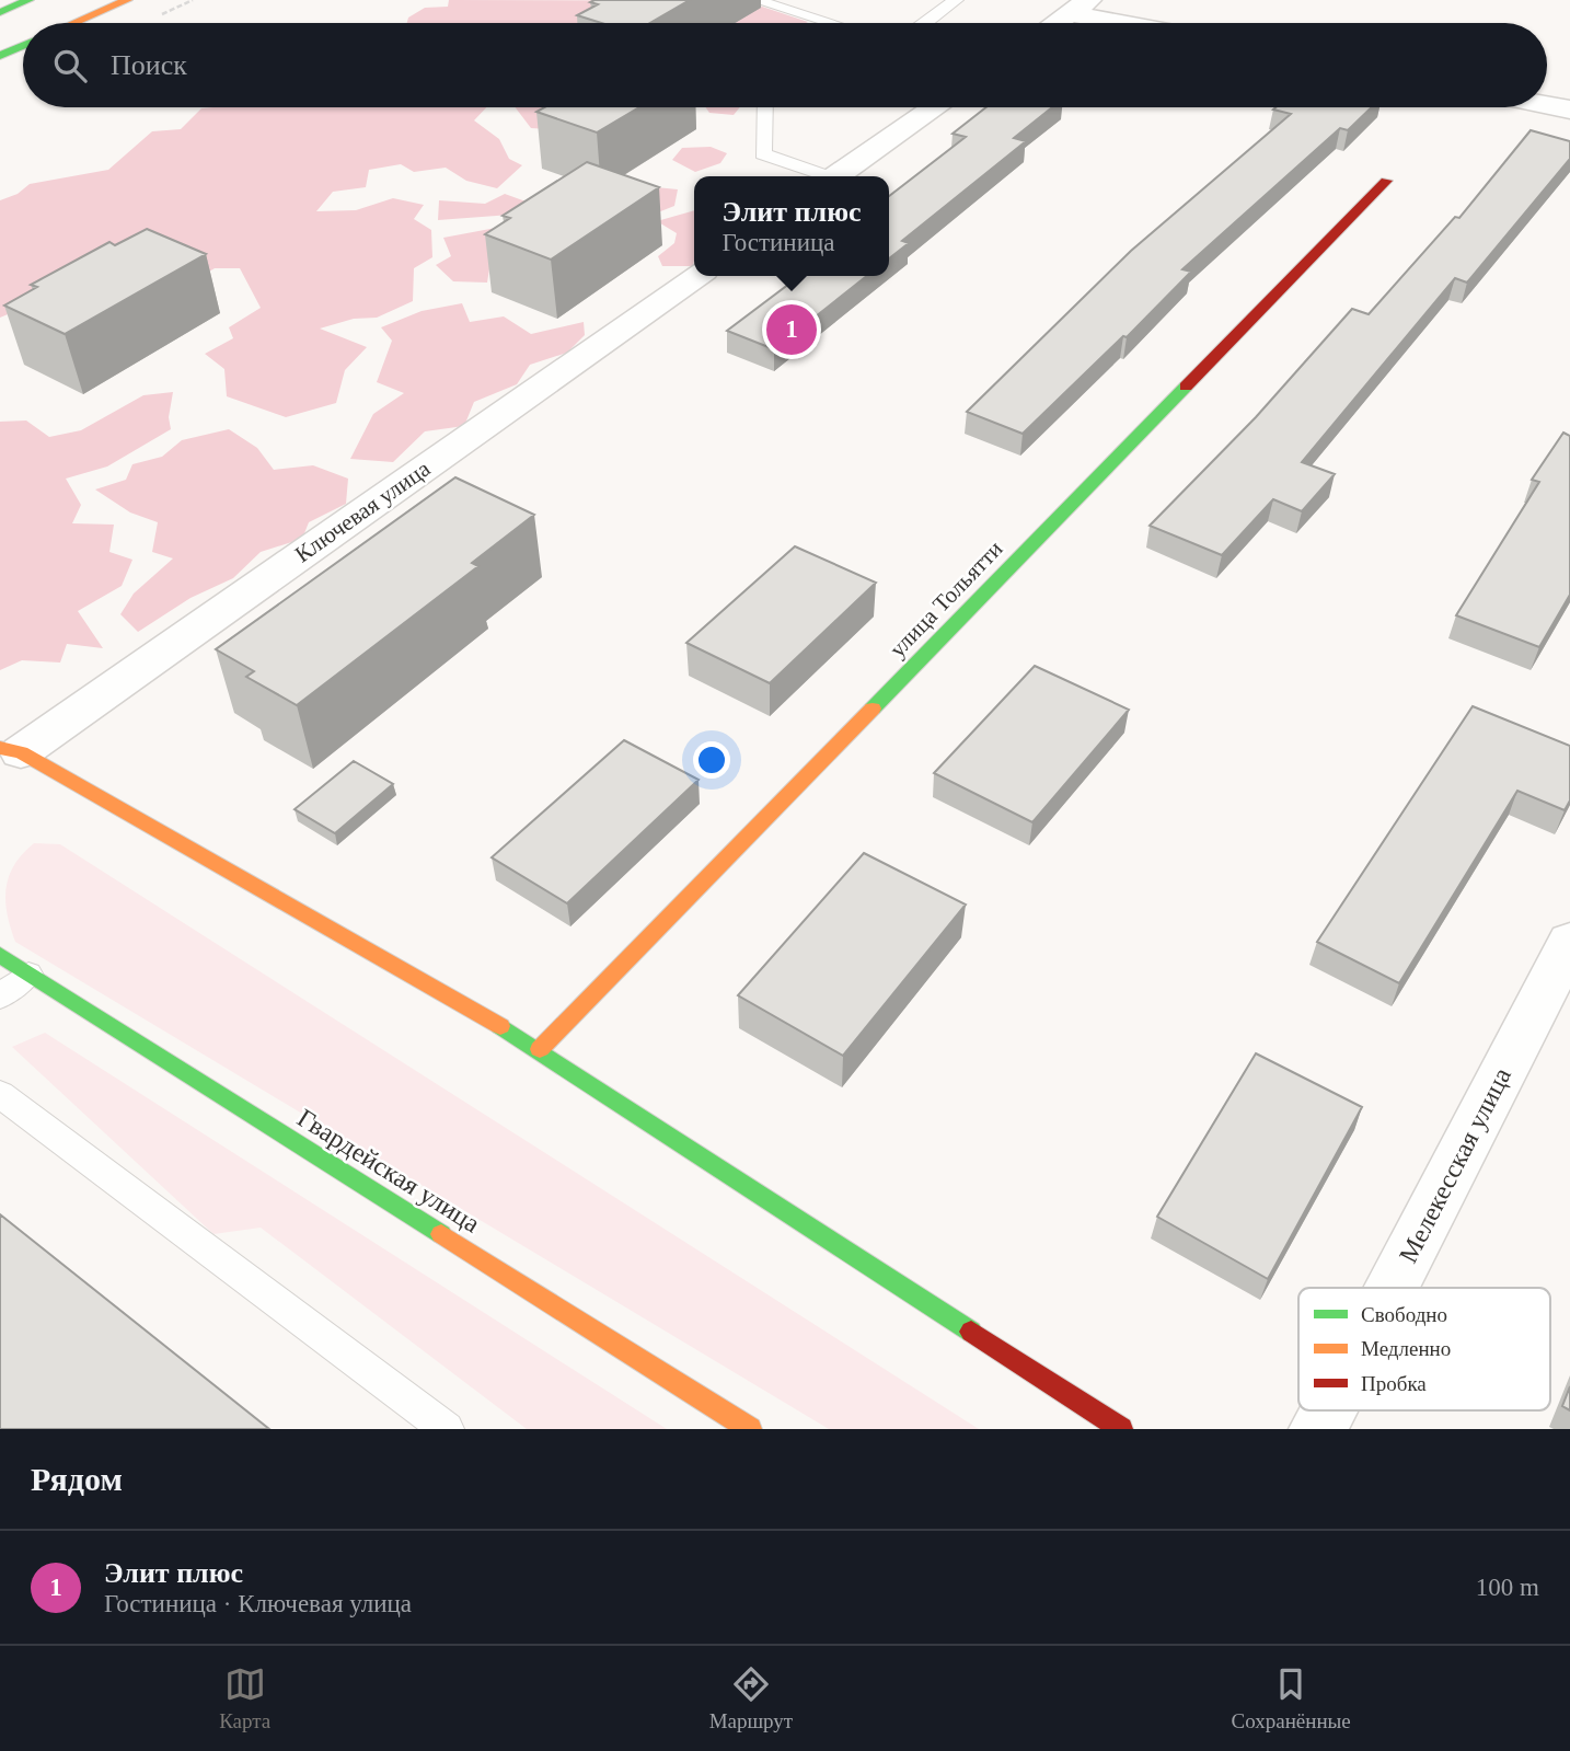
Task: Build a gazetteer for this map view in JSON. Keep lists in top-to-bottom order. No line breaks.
{"streets":{"street":["Ключевая улица","улица Тольятти","Мелекесская улица","Гвардейская улица"]},"legend":["Свободно","Медленно","Пробка"],"page":{"search":"Поиск","popup":["Элит плюс","Гостиница"],"pins":"1","heading":"Рядом","list":[{"mark":"1","name":"Элит плюс","note":"Гостиница · Ключевая улица","value":"100 m"}],"nav":["Карта","Маршрут","Сохранённые"]}}
